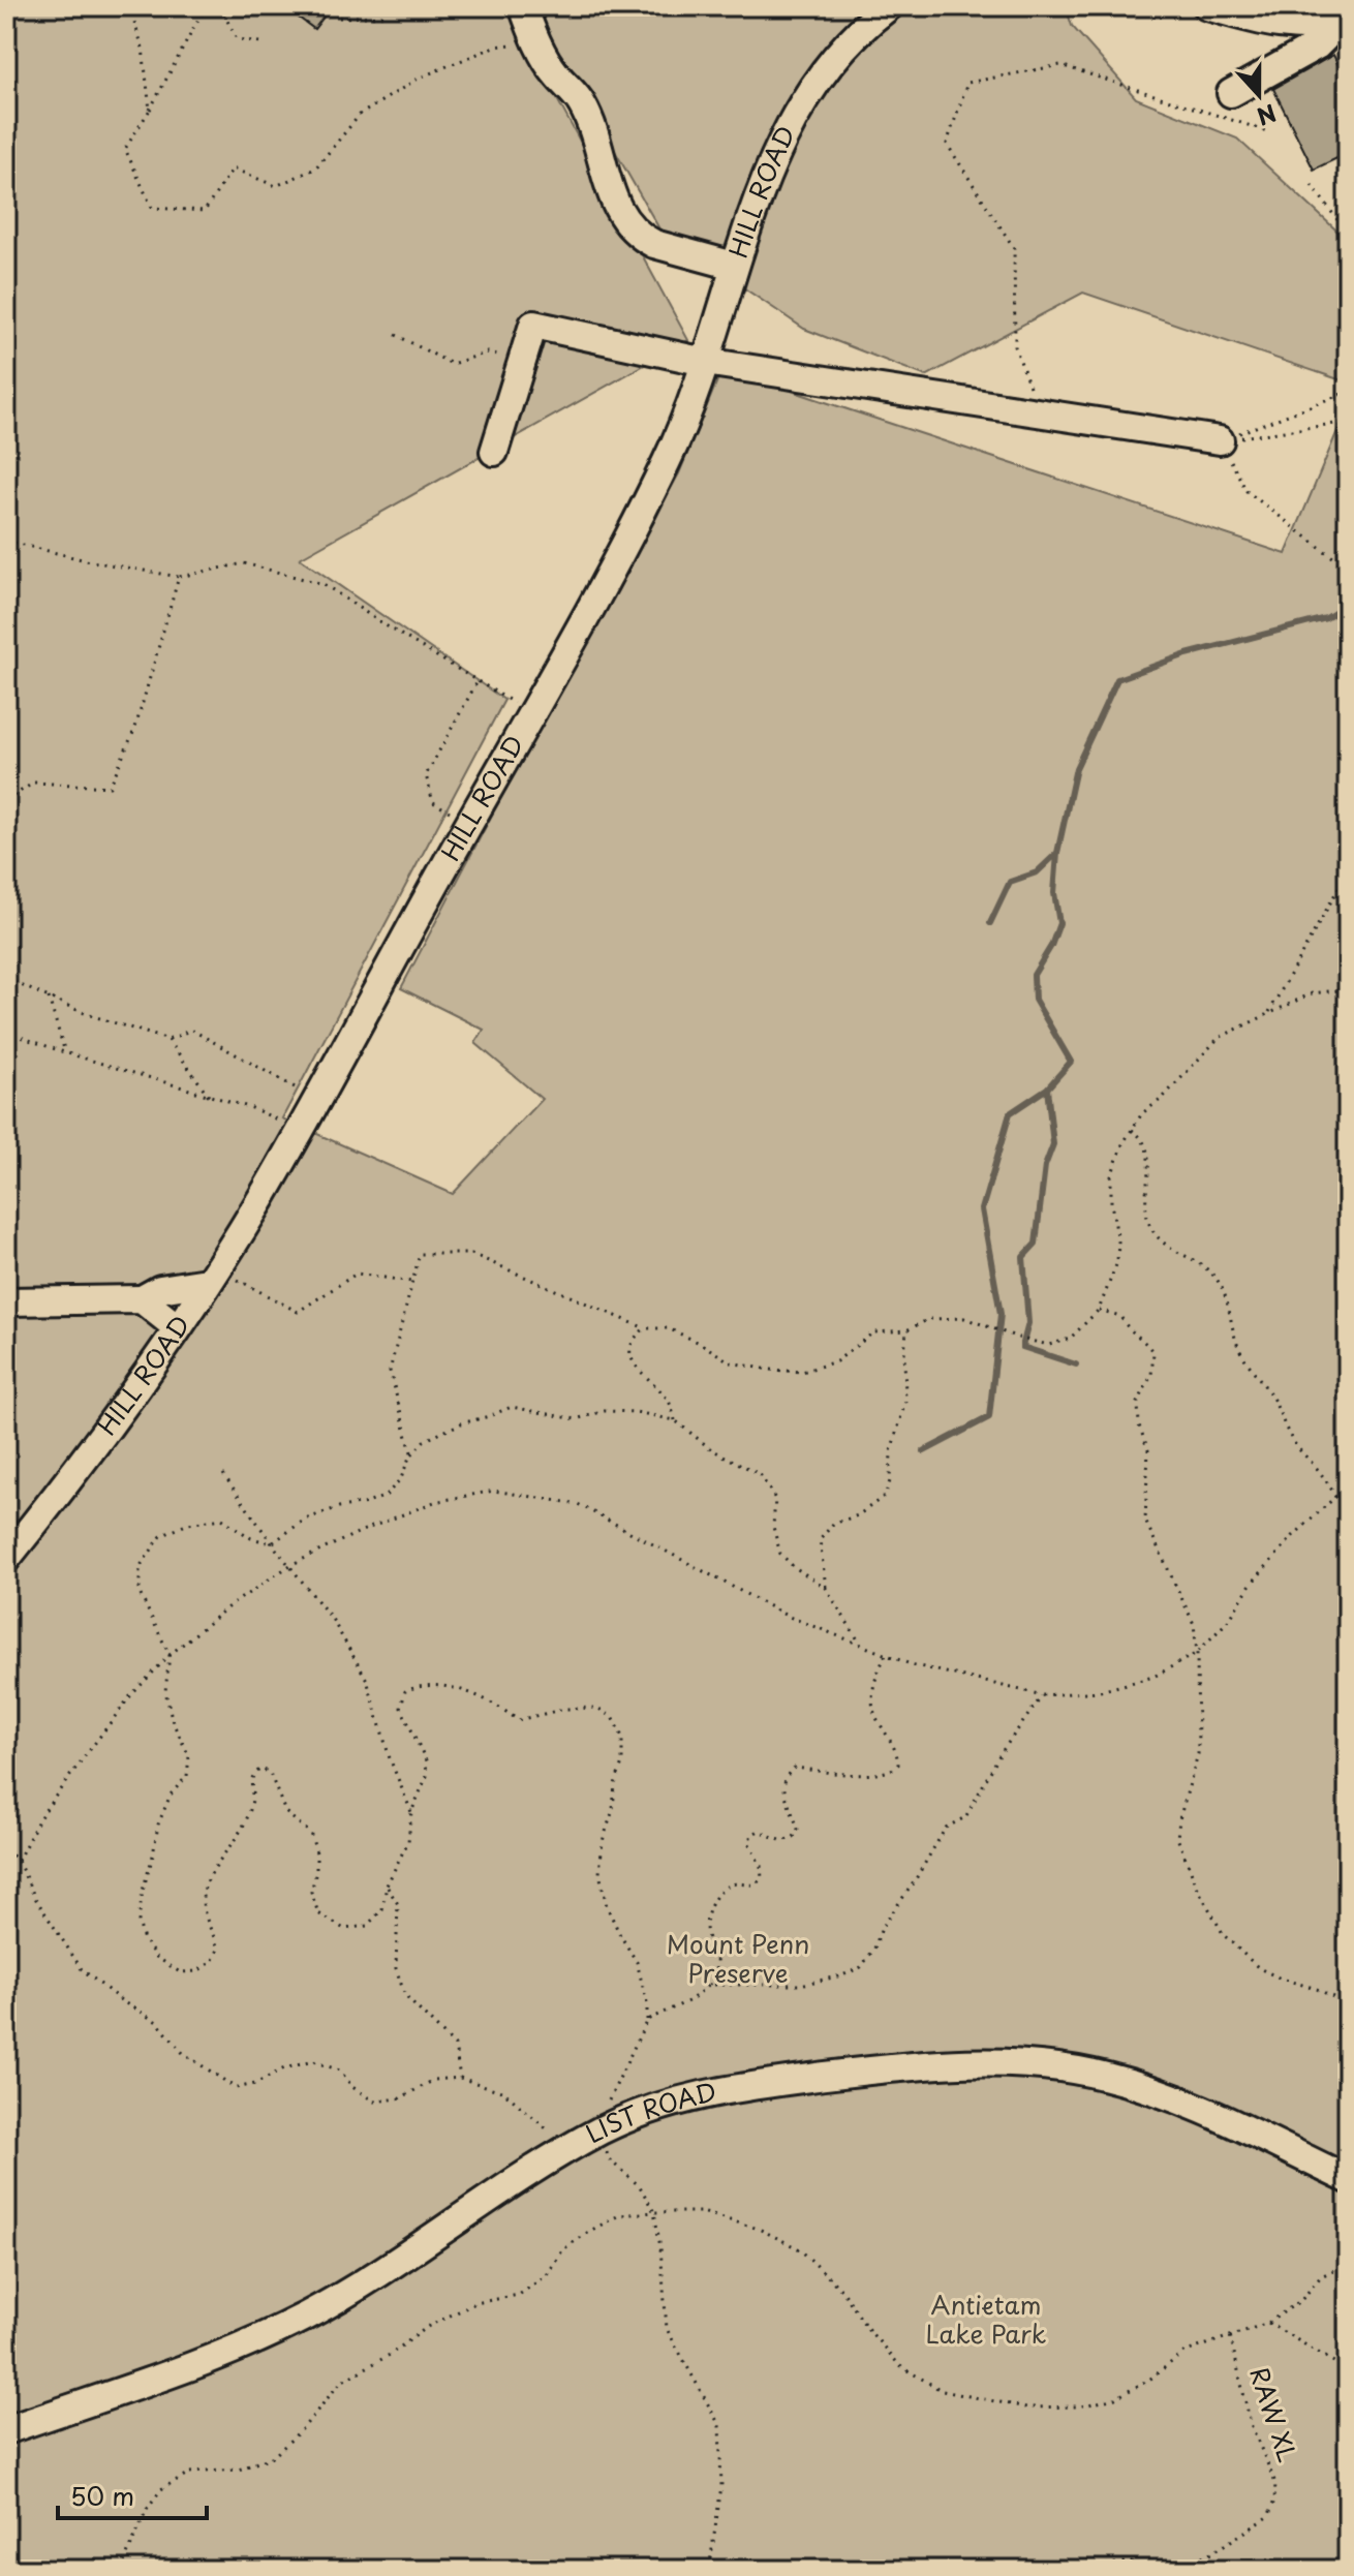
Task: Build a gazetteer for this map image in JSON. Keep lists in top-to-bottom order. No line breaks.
{"streets":{"street":["HILL ROAD","LIST ROAD"],"path":["RAW XL"]},"parks":["Mount Penn Preserve","Antietam Lake Park"],"scale_bar":"50 m","north":"bottom"}
